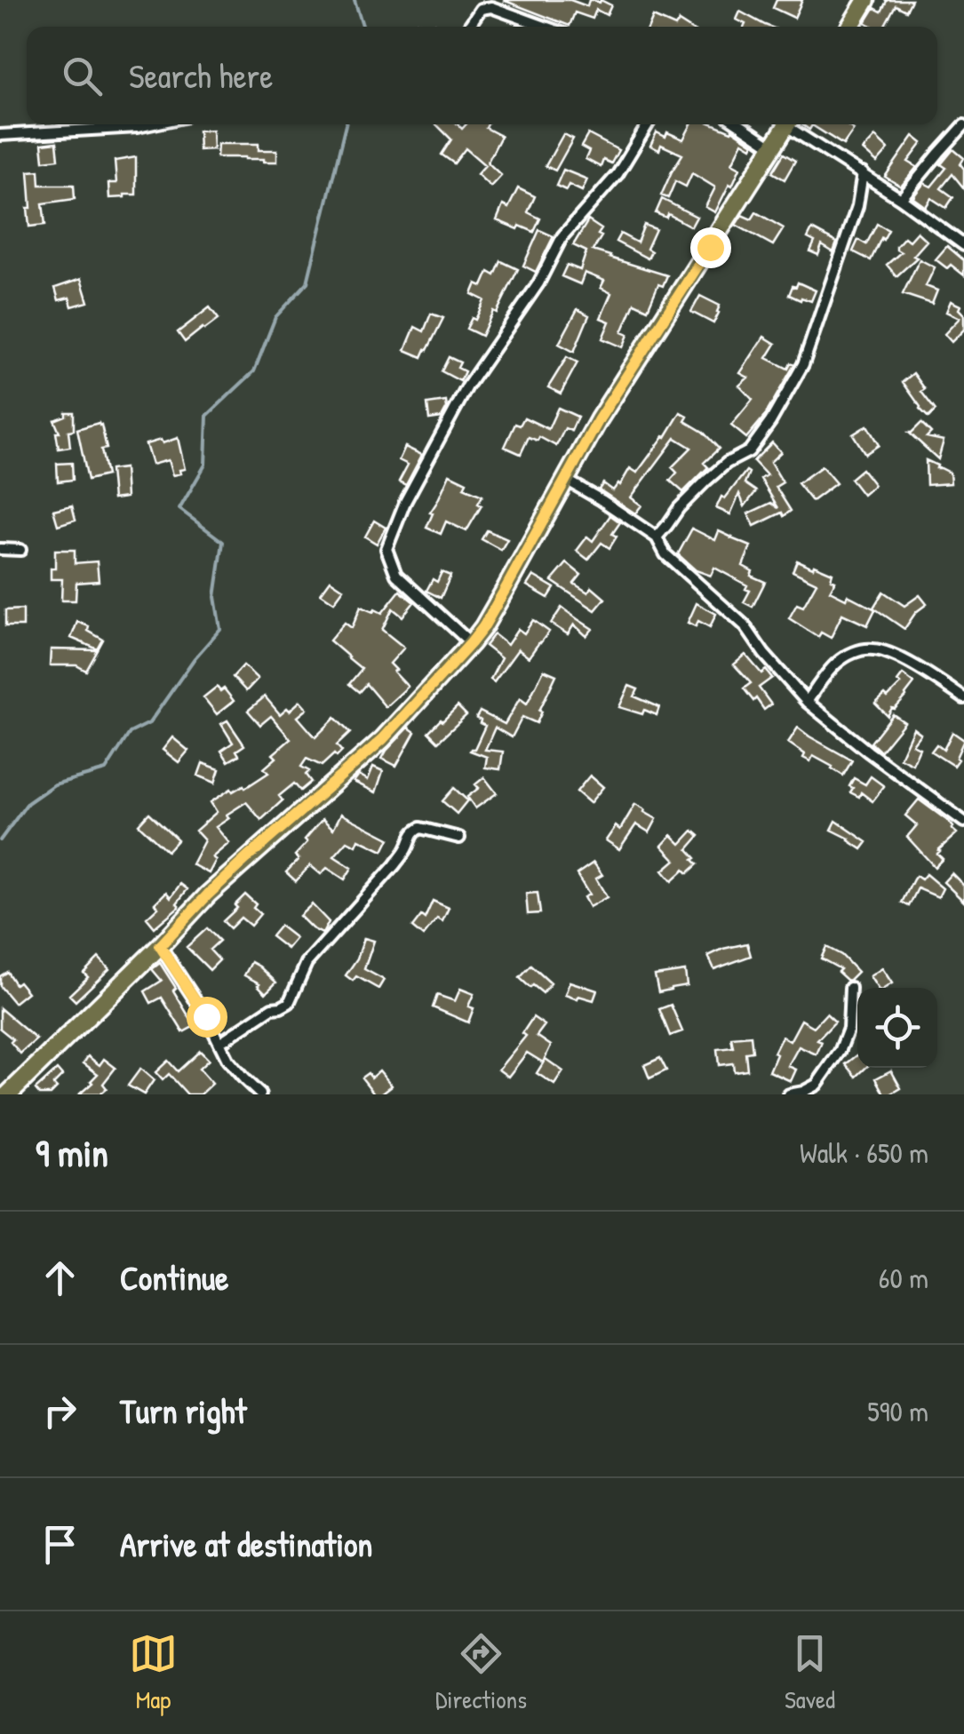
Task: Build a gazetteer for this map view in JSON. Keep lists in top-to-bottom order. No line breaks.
{"page":{"search":"Search here","heading":["9 min","Walk · 650 m"],"list":[["Continue","60 m"],["Turn right","590 m"],"Arrive at destination"],"nav":["Map","Directions","Saved"]}}
